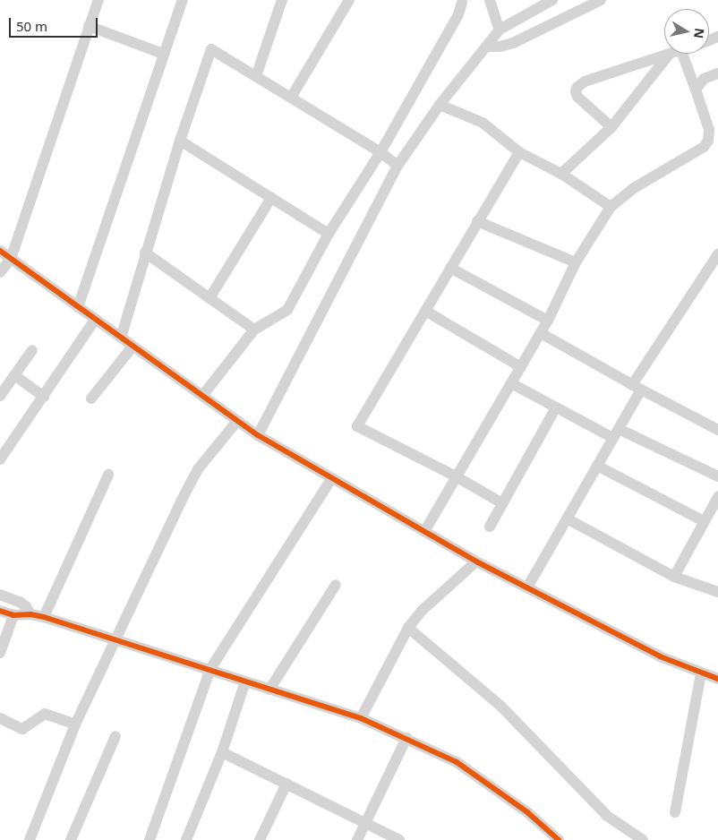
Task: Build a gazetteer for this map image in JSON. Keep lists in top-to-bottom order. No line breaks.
{"scale_bar":"50 m","north":"right"}
